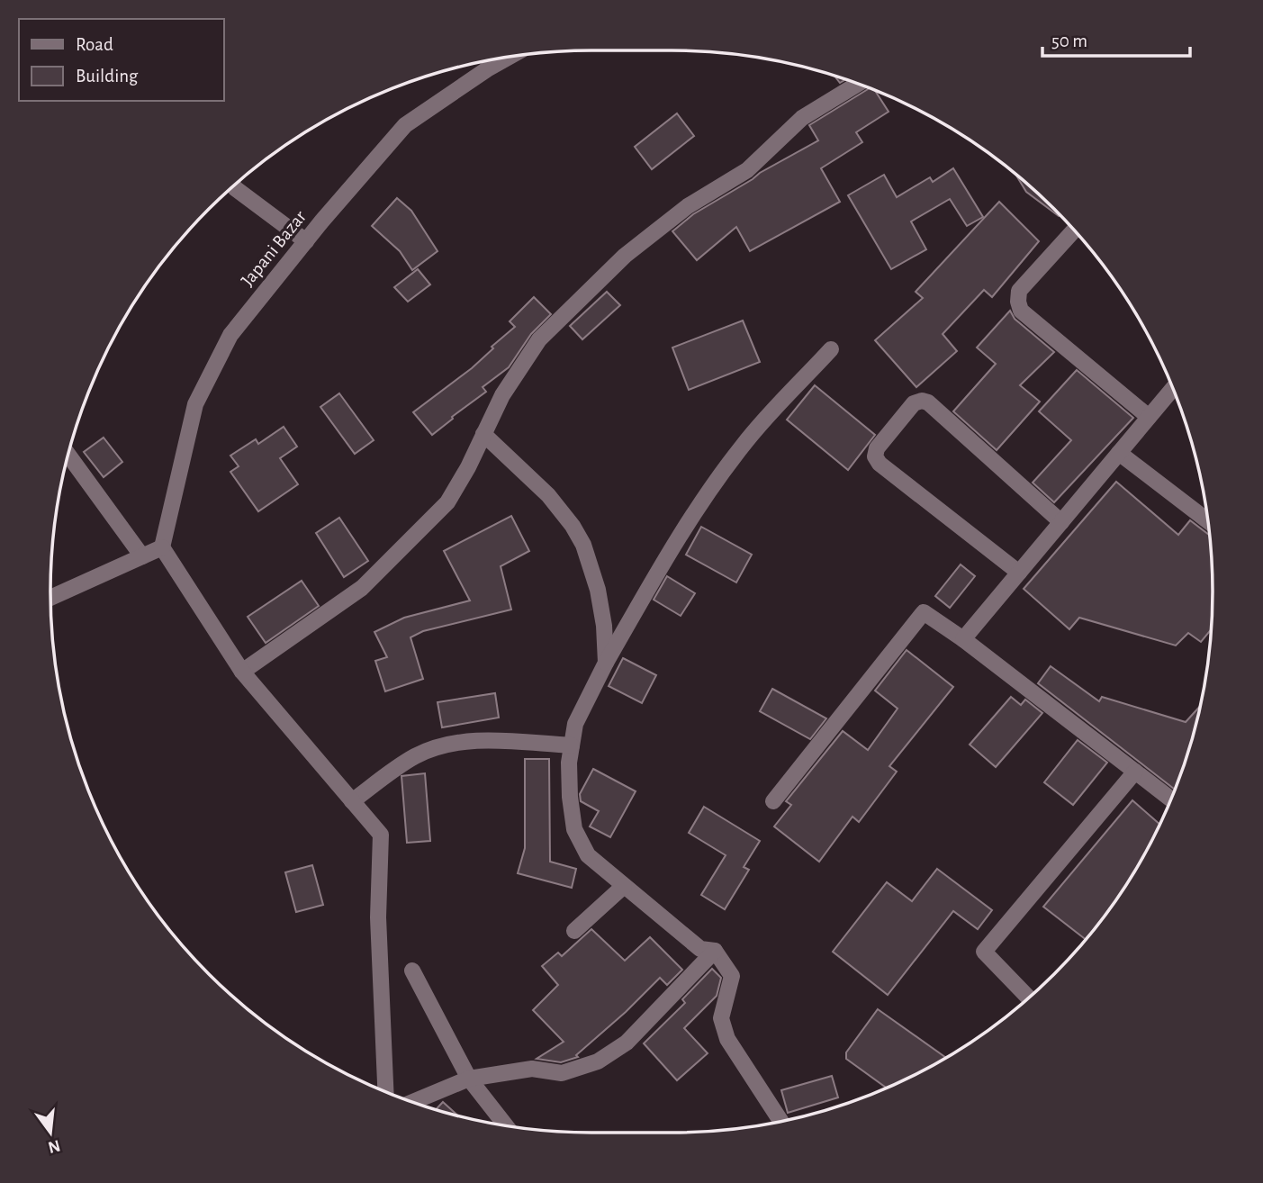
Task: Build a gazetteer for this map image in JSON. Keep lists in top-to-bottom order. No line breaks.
{"streets":{"street":["Japani Bazar"]},"legend":["Road","Building"],"scale_bar":"50 m","north":"bottom"}
